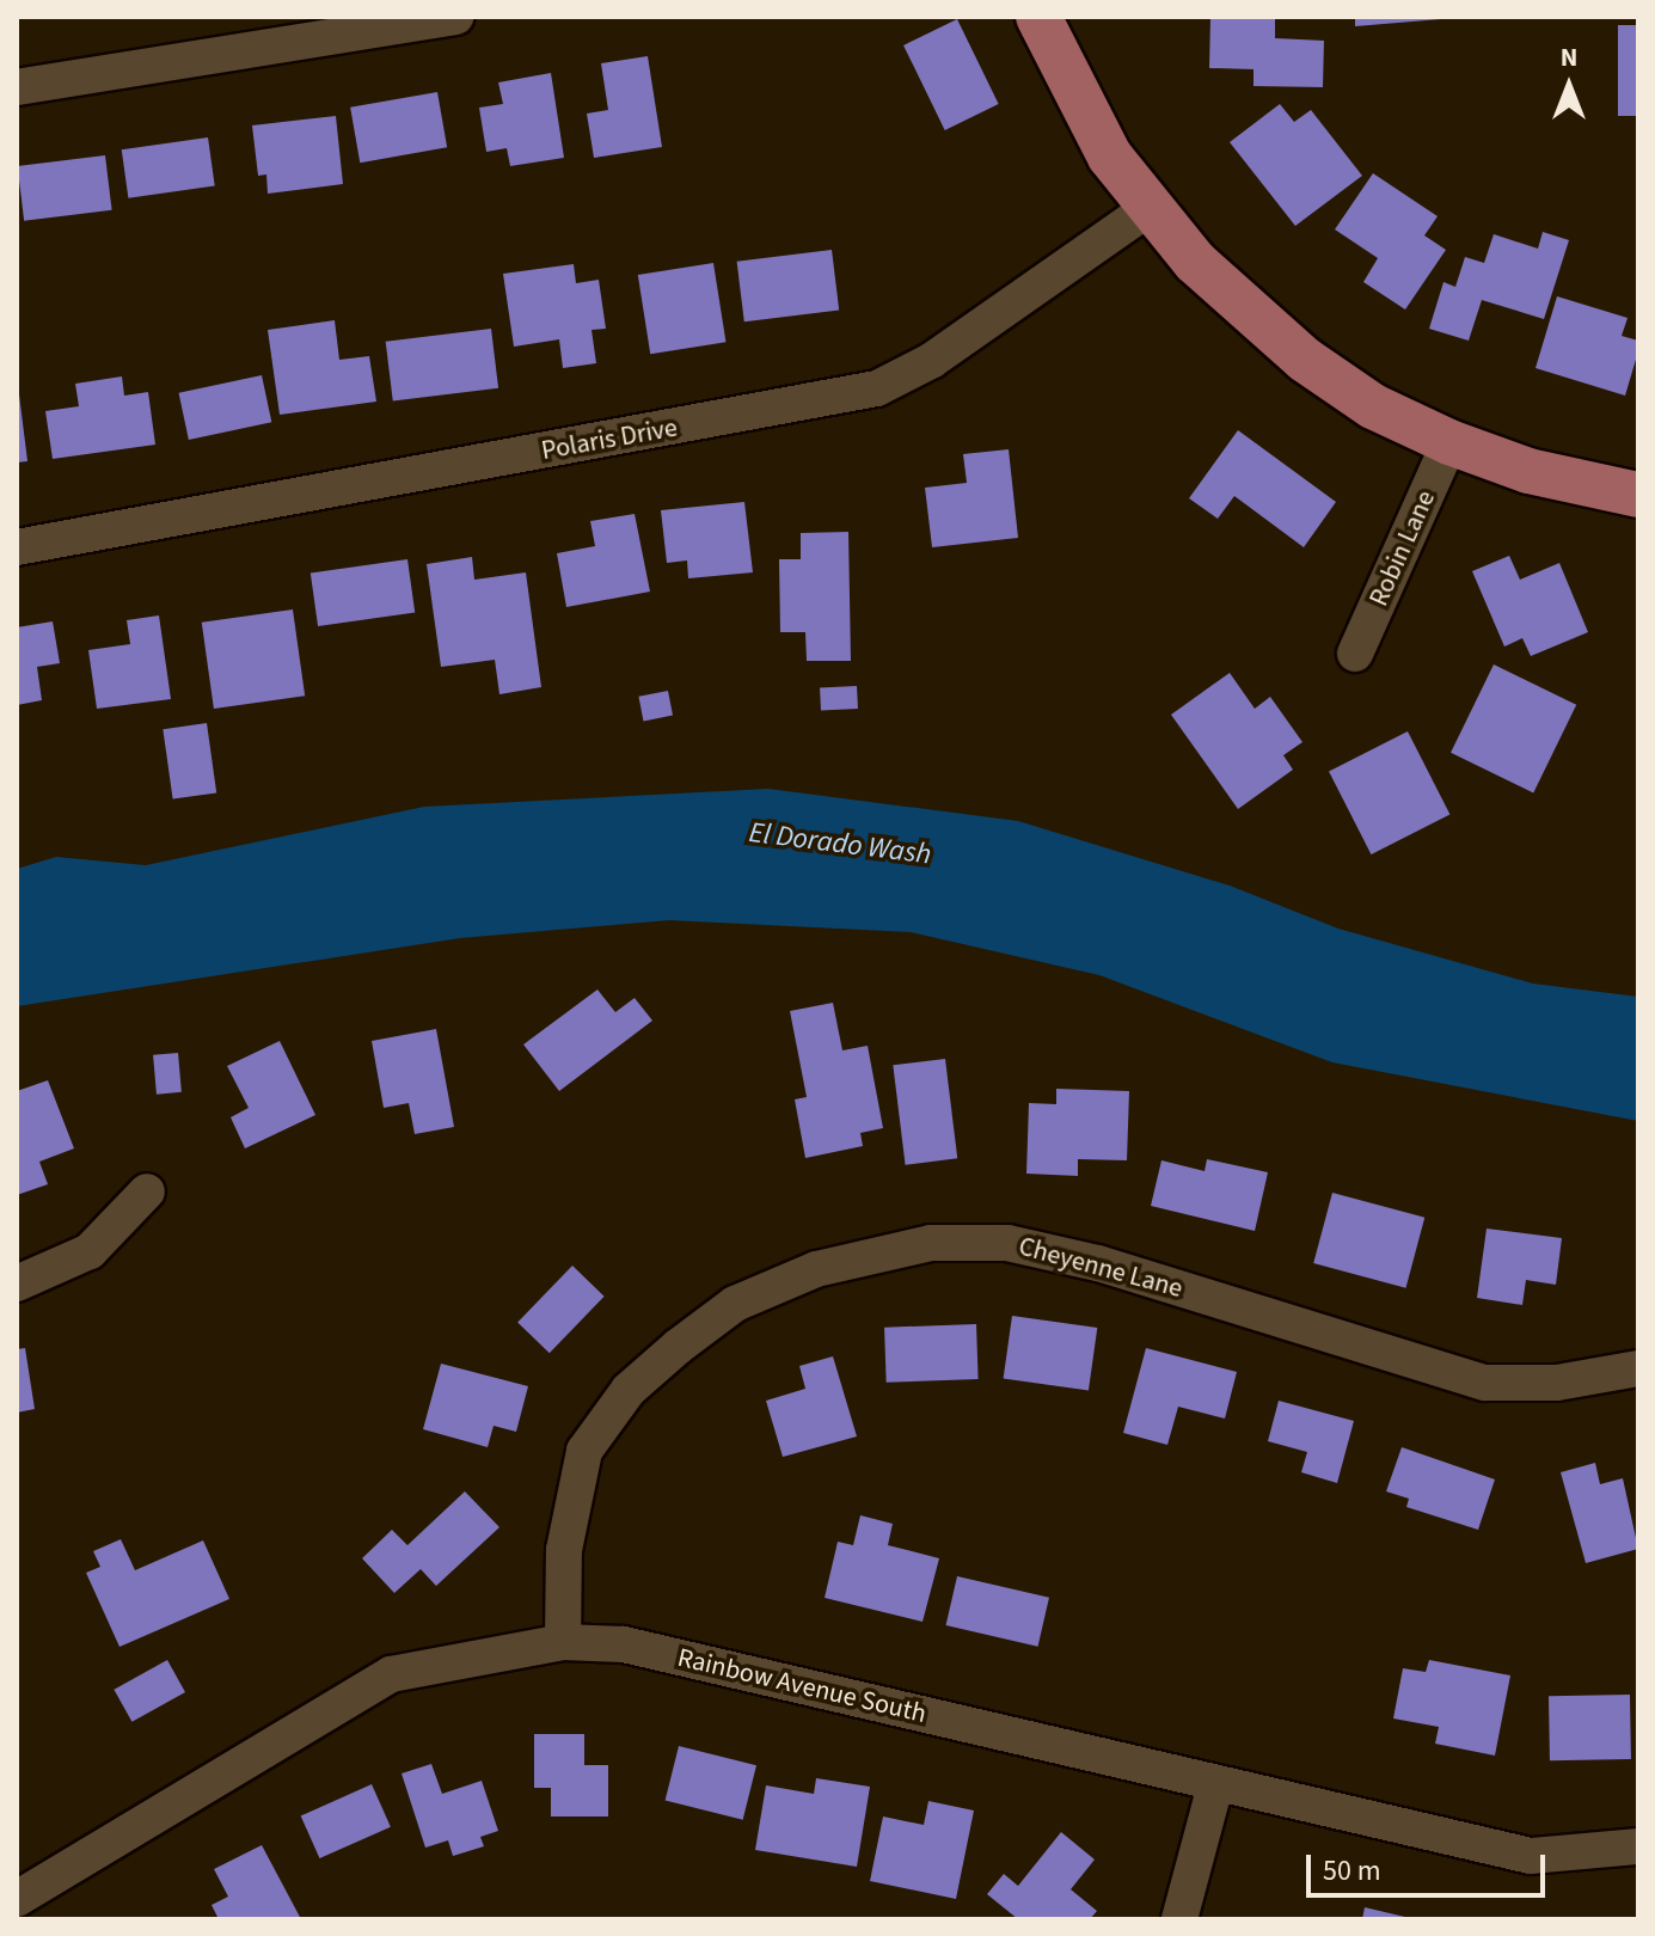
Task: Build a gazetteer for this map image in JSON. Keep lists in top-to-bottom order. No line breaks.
{"streets":{"street":["Polaris Drive","Robin Lane","Cheyenne Lane","Rainbow Avenue South"]},"crossings":[["Cheyenne Lane","Rainbow Avenue South"]],"water":["El Dorado Wash"],"scale_bar":"50 m","north":"top"}
